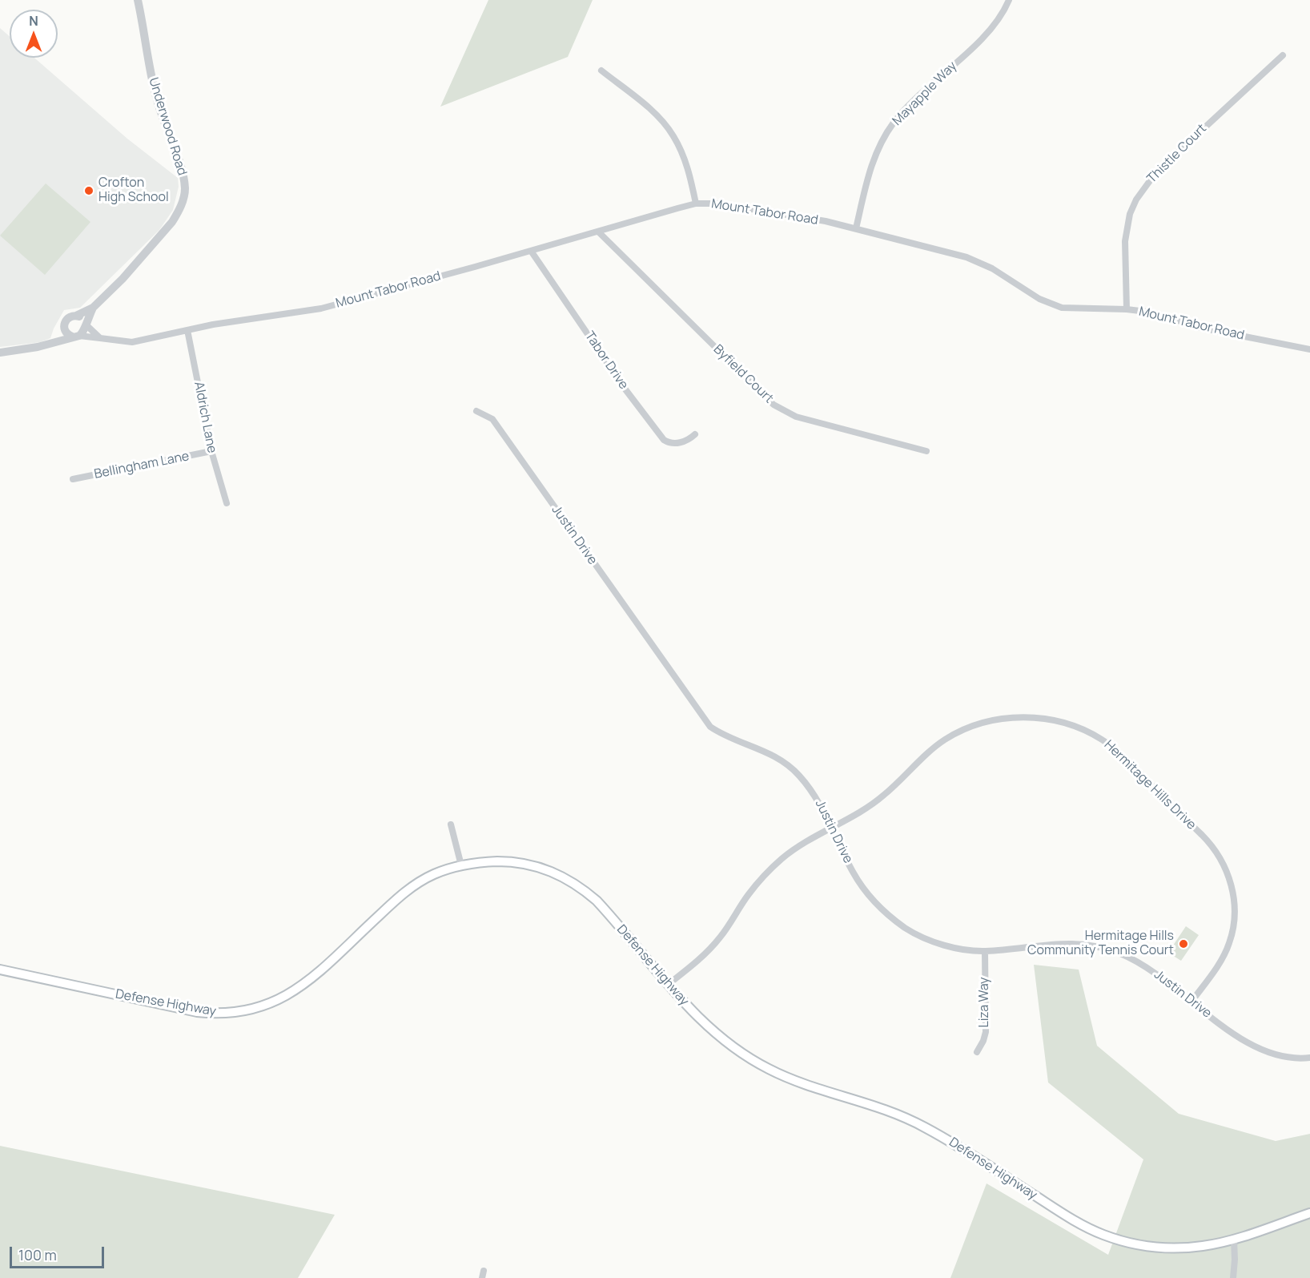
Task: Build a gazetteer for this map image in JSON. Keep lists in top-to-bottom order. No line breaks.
{"streets":{"main road":["Defense Highway"],"street":["Mayapple Way","Underwood Road","Thistle Court","Mount Tabor Road","Tabor Drive","Byfield Court","Aldrich Lane","Bellingham Lane","Justin Drive","Hermitage Hills Drive","Liza Way"]},"crossings":[["Mayapple Way","Mount Tabor Road"],["Underwood Road","Mount Tabor Road"],["Thistle Court","Mount Tabor Road"],["Mount Tabor Road","Tabor Drive"],["Mount Tabor Road","Byfield Court"],["Mount Tabor Road","Aldrich Lane"],["Aldrich Lane","Bellingham Lane"],["Justin Drive","Hermitage Hills Drive"],["Justin Drive","Liza Way"],["Hermitage Hills Drive","Defense Highway"]],"places":["Crofton High School","Hermitage Hills Community Tennis Court"],"scale_bar":"100 m","north":"top"}
